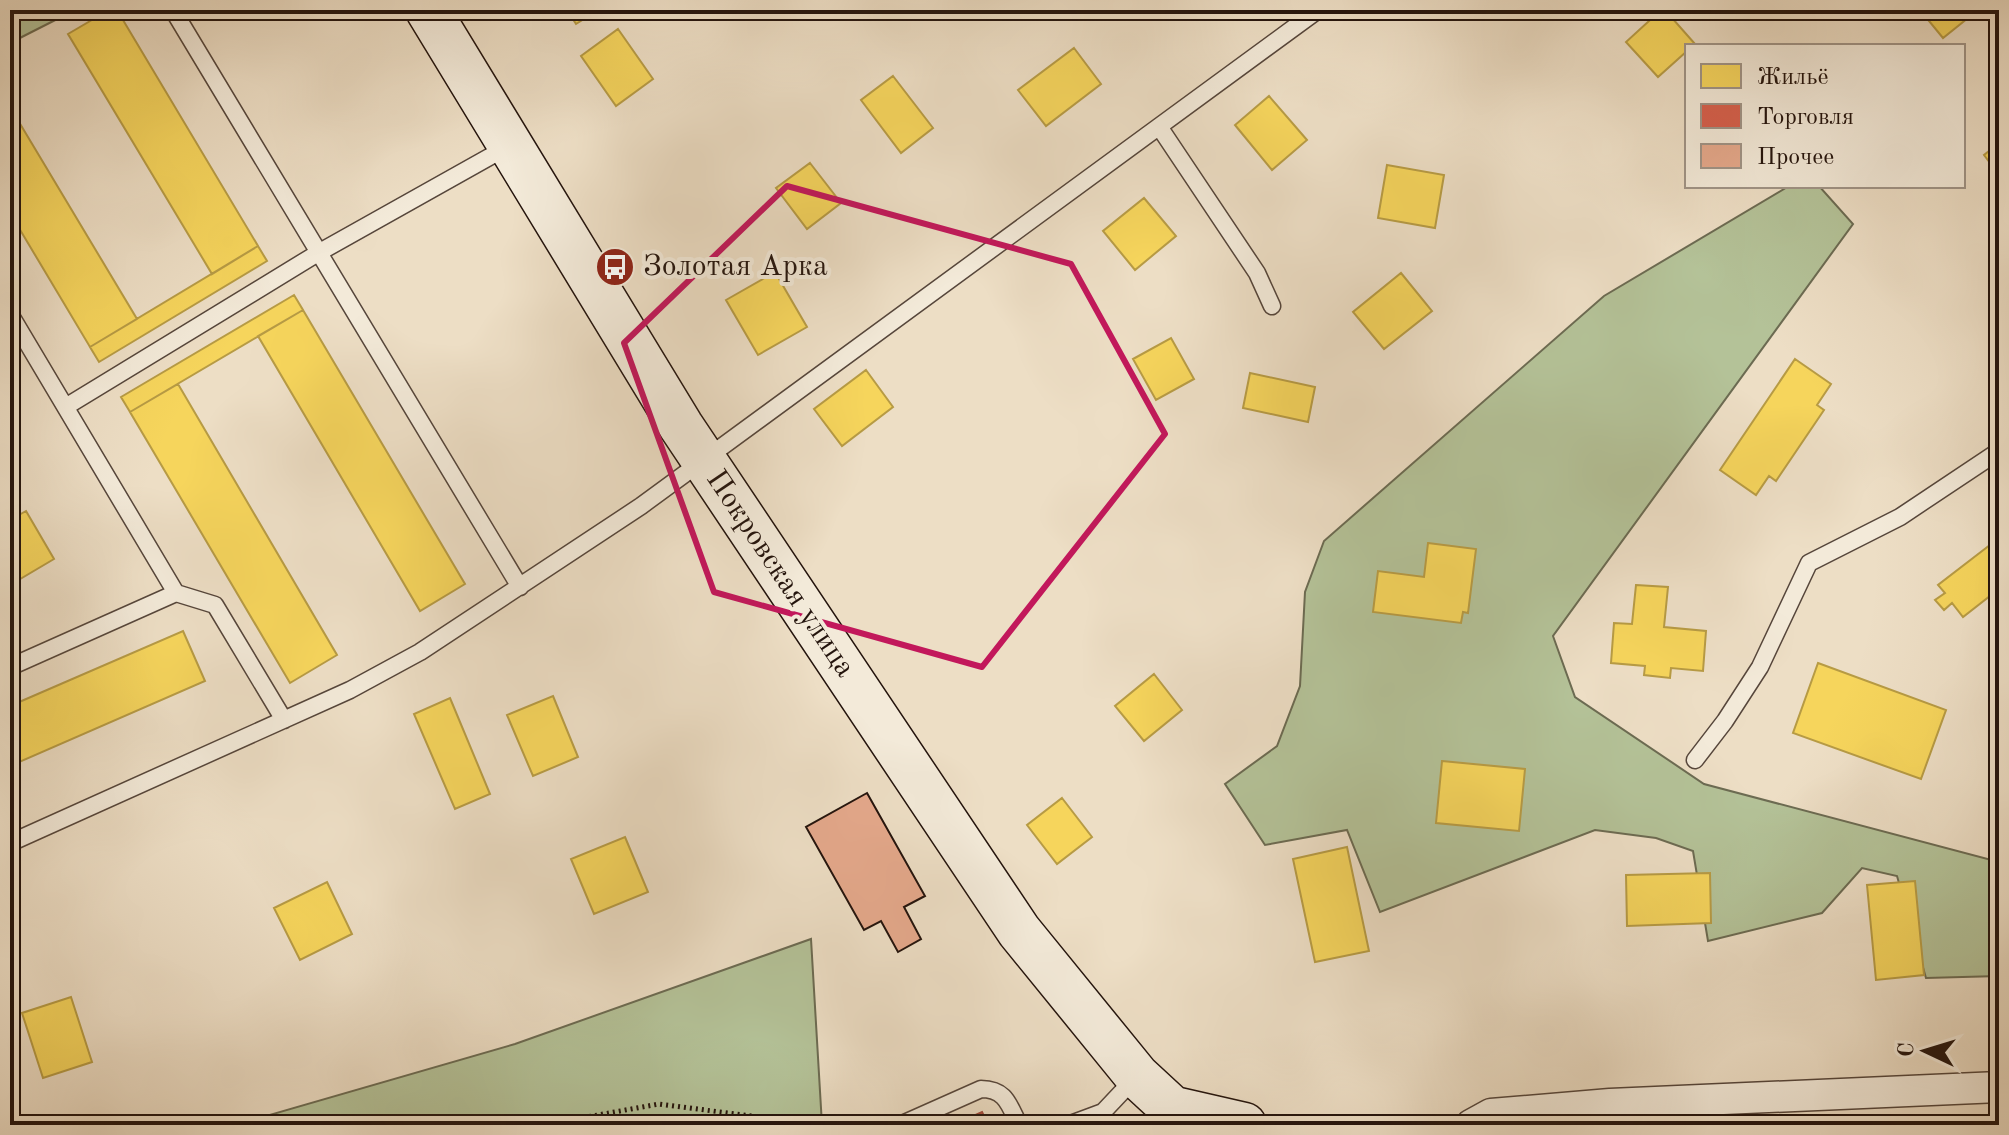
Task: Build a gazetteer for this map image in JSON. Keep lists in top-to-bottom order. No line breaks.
{"streets":{"street":["Покровская улица"]},"places":{"bus stop":["Золотая Арка"]},"legend":["Жильё","Торговля","Прочее"],"north":"left"}
